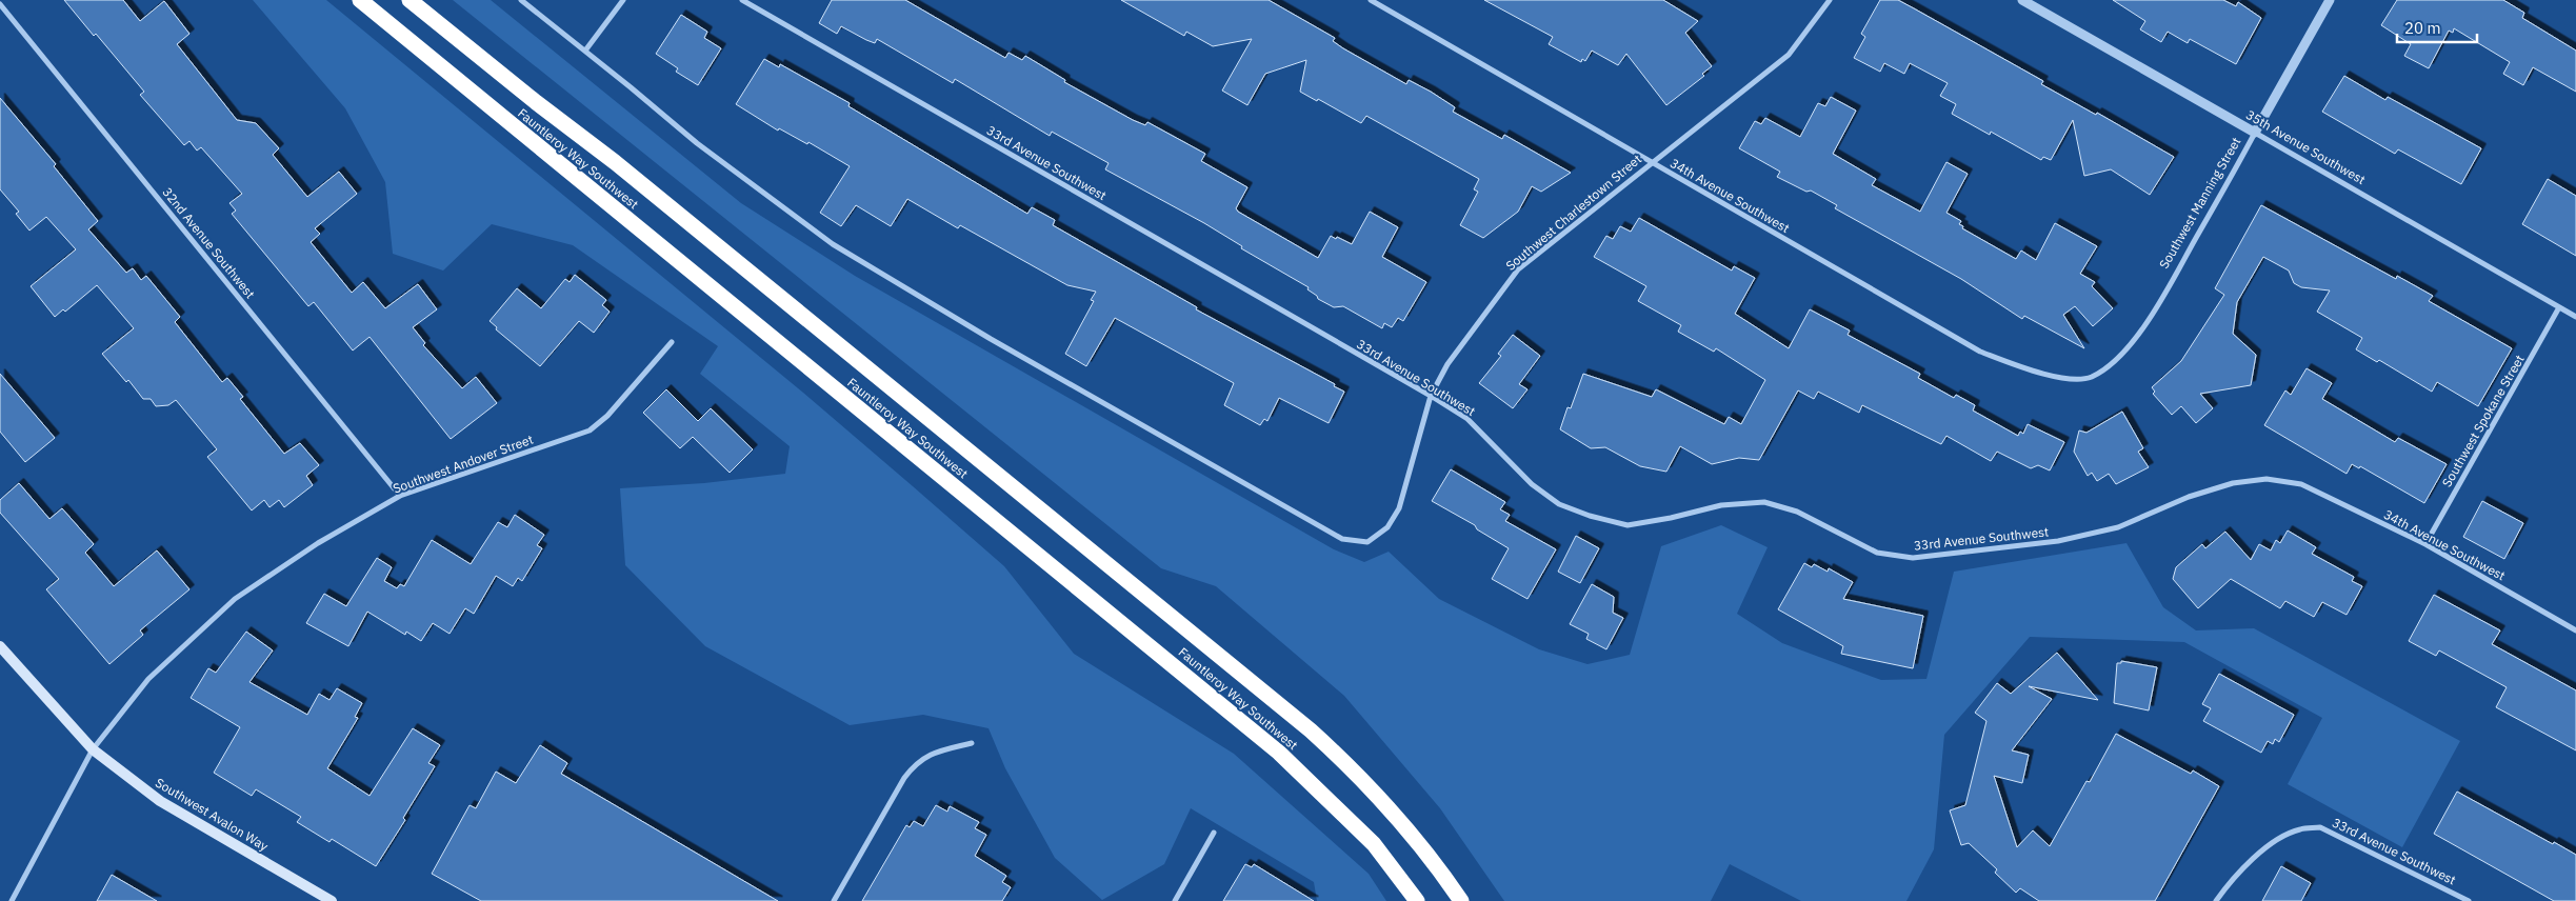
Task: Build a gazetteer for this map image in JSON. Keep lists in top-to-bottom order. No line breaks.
{"streets":{"highway":["Fauntleroy Way Southwest"],"main road":["Southwest Avalon Way"],"street":["35th Avenue Southwest","33rd Avenue Southwest","34th Avenue Southwest","Southwest Manning Street","Southwest Charlestown Street","32nd Avenue Southwest","Southwest Spokane Street","Southwest Andover Street"]},"crossings":[["35th Avenue Southwest","Southwest Manning Street"],["35th Avenue Southwest","Southwest Spokane Street"],["33rd Avenue Southwest","34th Avenue Southwest"],["33rd Avenue Southwest","Southwest Charlestown Street"],["34th Avenue Southwest","Southwest Manning Street"],["34th Avenue Southwest","Southwest Charlestown Street"],["34th Avenue Southwest","Southwest Spokane Street"],["32nd Avenue Southwest","Southwest Andover Street"],["Southwest Andover Street","Southwest Avalon Way"]],"scale_bar":"20 m"}
